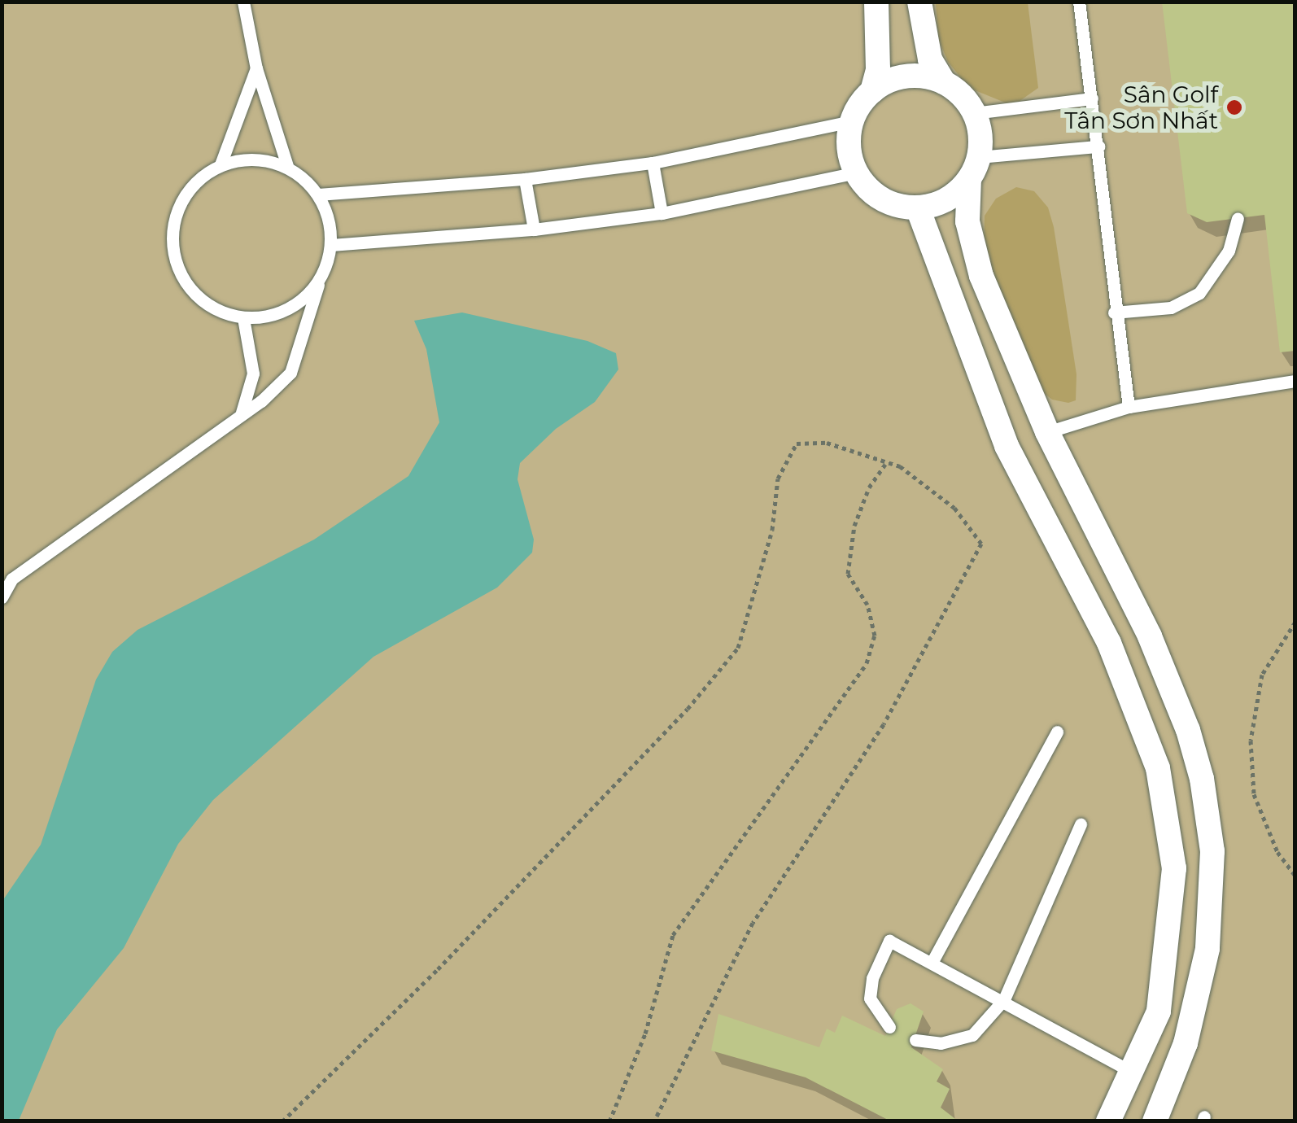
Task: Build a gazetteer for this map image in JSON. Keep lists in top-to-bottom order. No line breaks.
{"places":["Sân Golf Tân Sơn Nhất"]}
